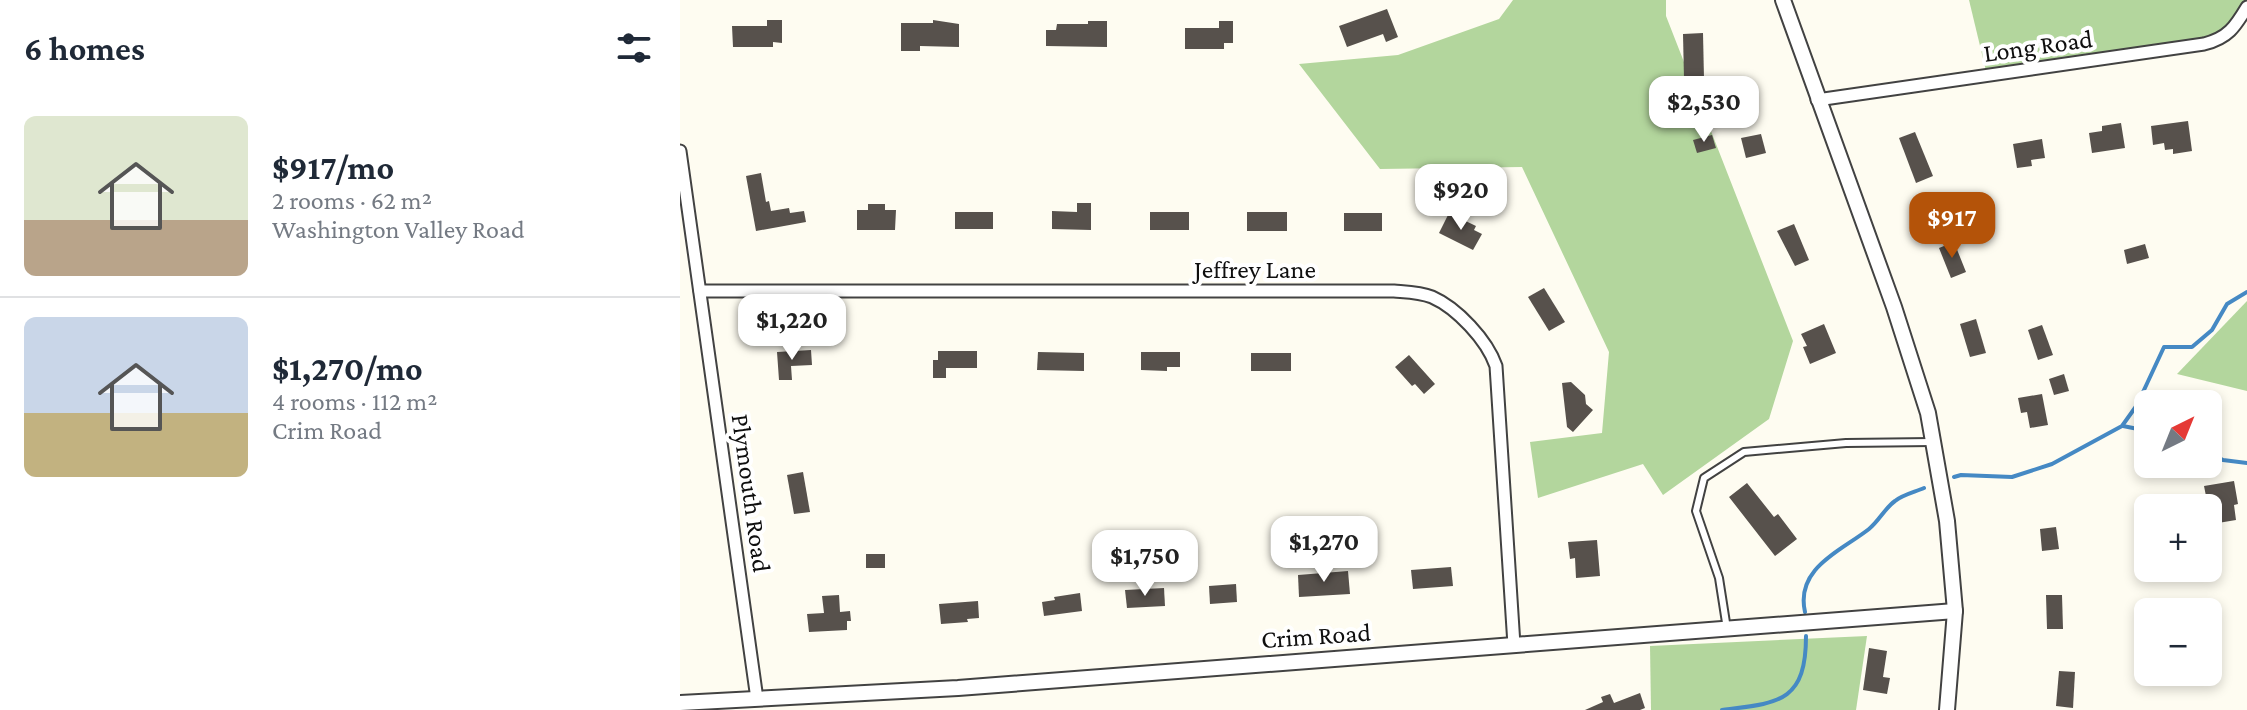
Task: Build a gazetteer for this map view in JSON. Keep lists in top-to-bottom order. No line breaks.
{"streets":{"street":["Long Road","Jeffrey Lane","Plymouth Road","Crim Road"]},"crossings":[["Jeffrey Lane","Plymouth Road"],["Jeffrey Lane","Crim Road"],["Plymouth Road","Crim Road"]],"north":"top right","page":{"heading":"6 homes","price":["$2,530","$920","$917","$1,220","$1,270","$1,750"],"list":[{"name":"$917/mo","note":"2 rooms · 62 m² · Washington Valley Road"},{"name":"$1,270/mo","note":"4 rooms · 112 m² · Crim Road"}],"map_buttons":["+","−"]}}
